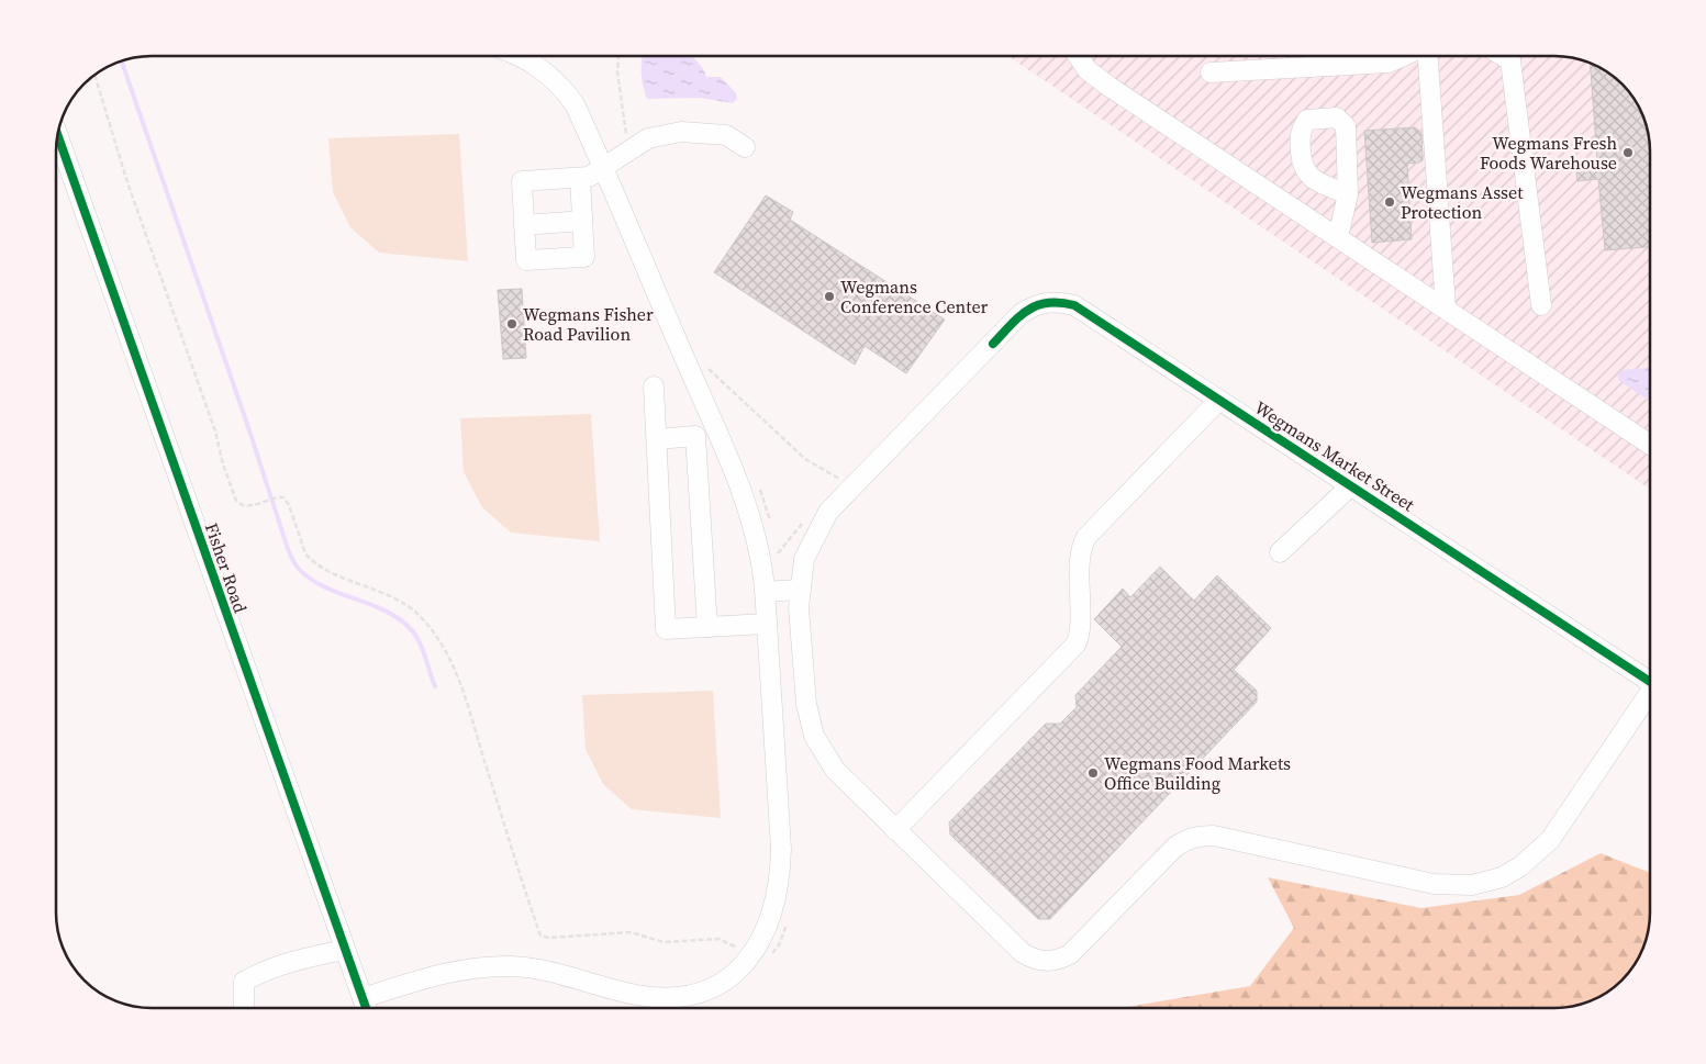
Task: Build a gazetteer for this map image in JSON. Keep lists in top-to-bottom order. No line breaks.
{"streets":{"street":["Wegmans Market Street","Fisher Road"]},"places":["Wegmans Fresh Foods Warehouse","Wegmans Asset Protection","Wegmans Conference Center","Wegmans Fisher Road Pavilion","Wegmans Food Markets Office Building"]}
